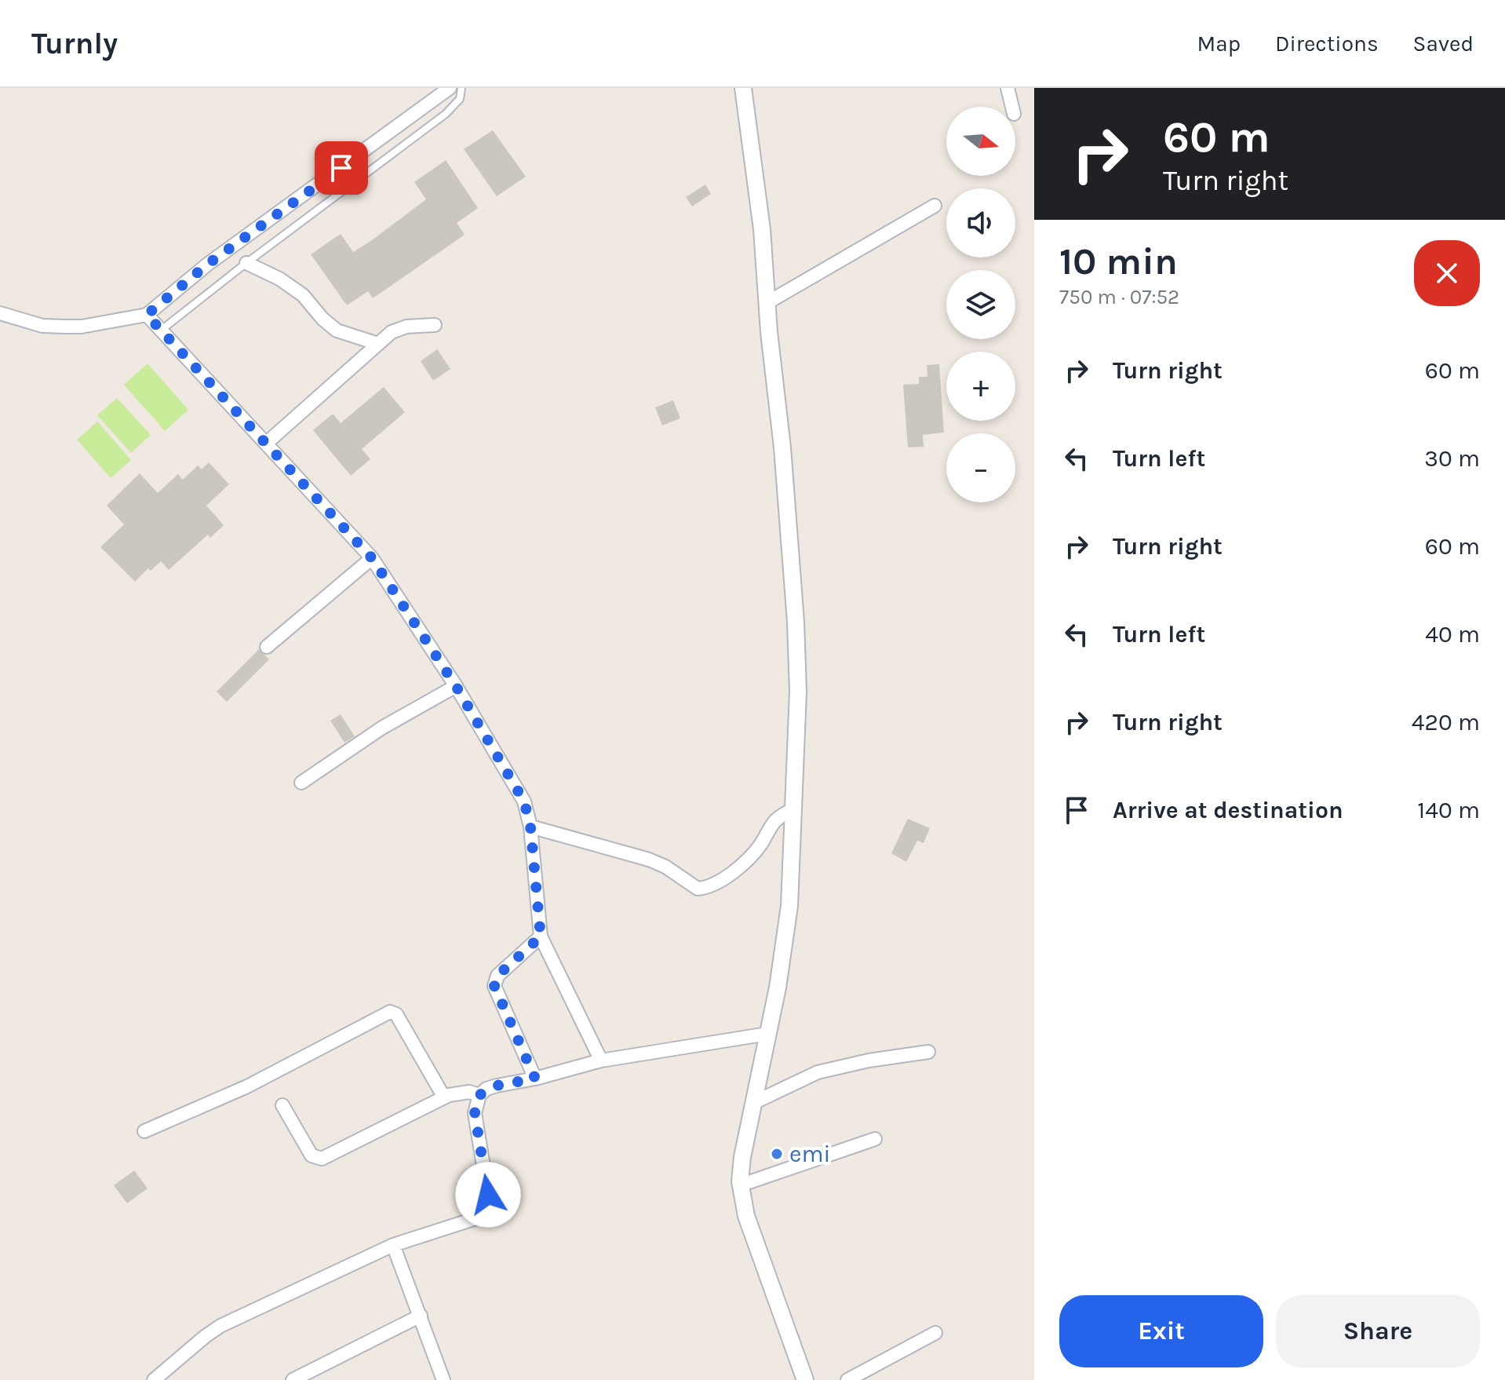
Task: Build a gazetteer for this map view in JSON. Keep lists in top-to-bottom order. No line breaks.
{"places":["emi"],"north":"right","page":{"header":"Turnly","nav":["Map","Directions","Saved"],"turn":["60 m","Turn right"],"map_buttons":["+","−"],"heading":["10 min","750 m · 07:52"],"list":[{"name":"Turn right","value":"60 m"},{"name":"Turn left","value":"30 m"},{"name":"Turn right","value":"60 m"},{"name":"Turn left","value":"40 m"},{"name":"Turn right","value":"420 m"},{"name":"Arrive at destination","value":"140 m"}],"buttons":["Exit","Share"]}}
